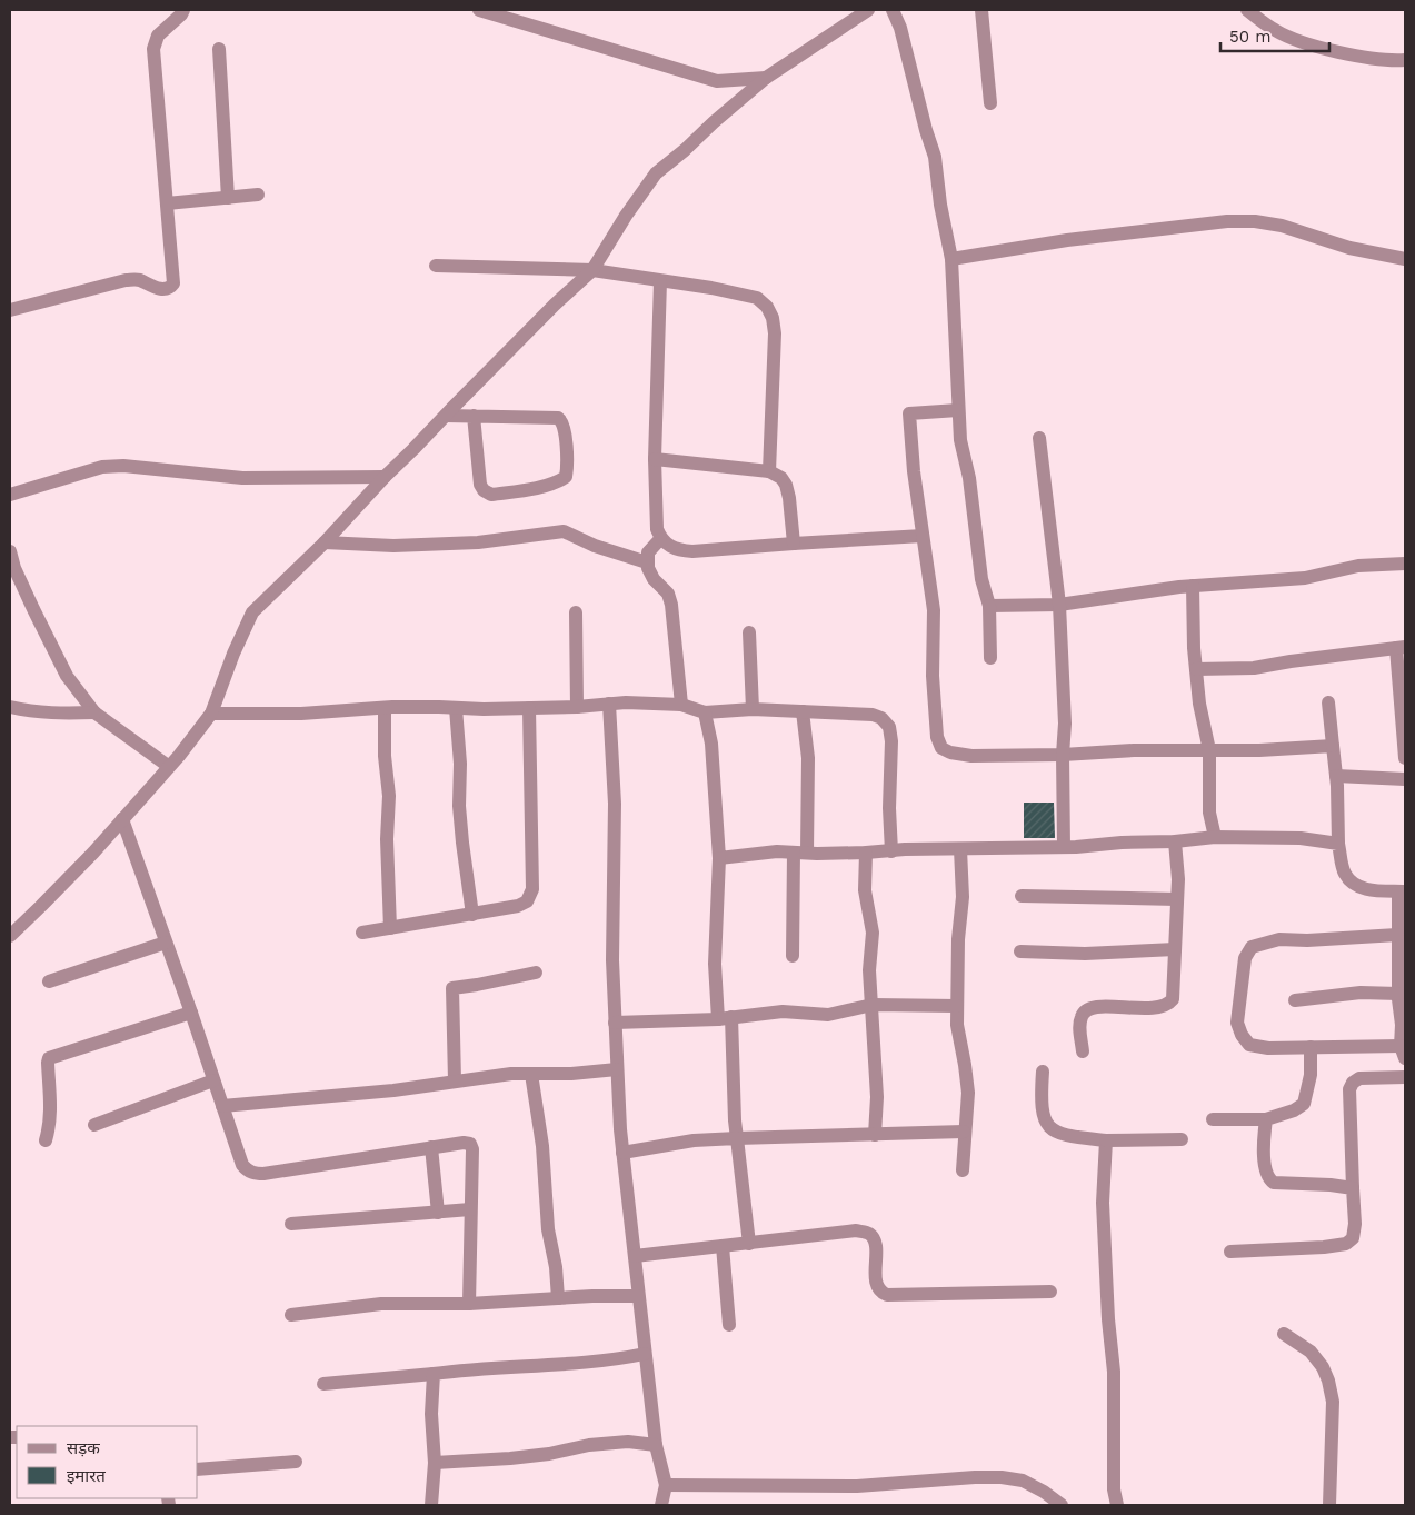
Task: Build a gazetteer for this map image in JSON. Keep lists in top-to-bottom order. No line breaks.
{"legend":["सड़क","इमारत"],"scale_bar":"50 m"}
